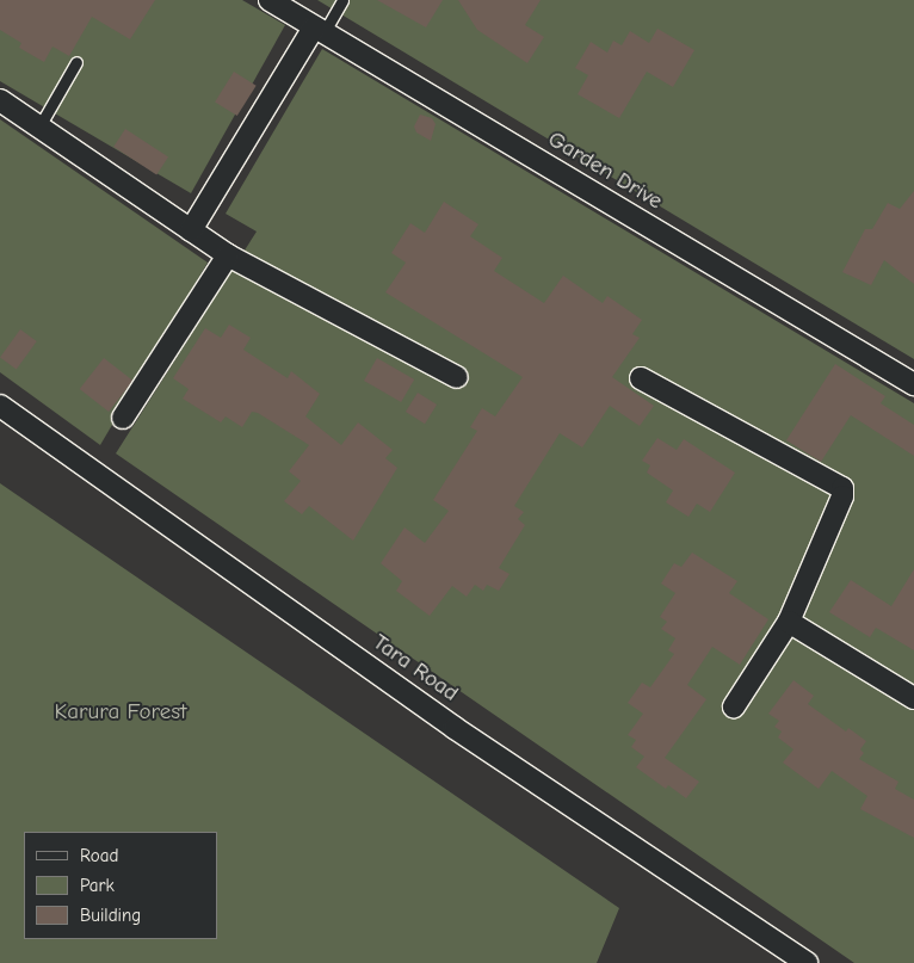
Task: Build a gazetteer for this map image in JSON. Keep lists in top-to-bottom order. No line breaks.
{"streets":{"street":["Garden Drive","Tara Road"]},"parks":["Karura Forest"],"legend":["Road","Park","Building"]}
